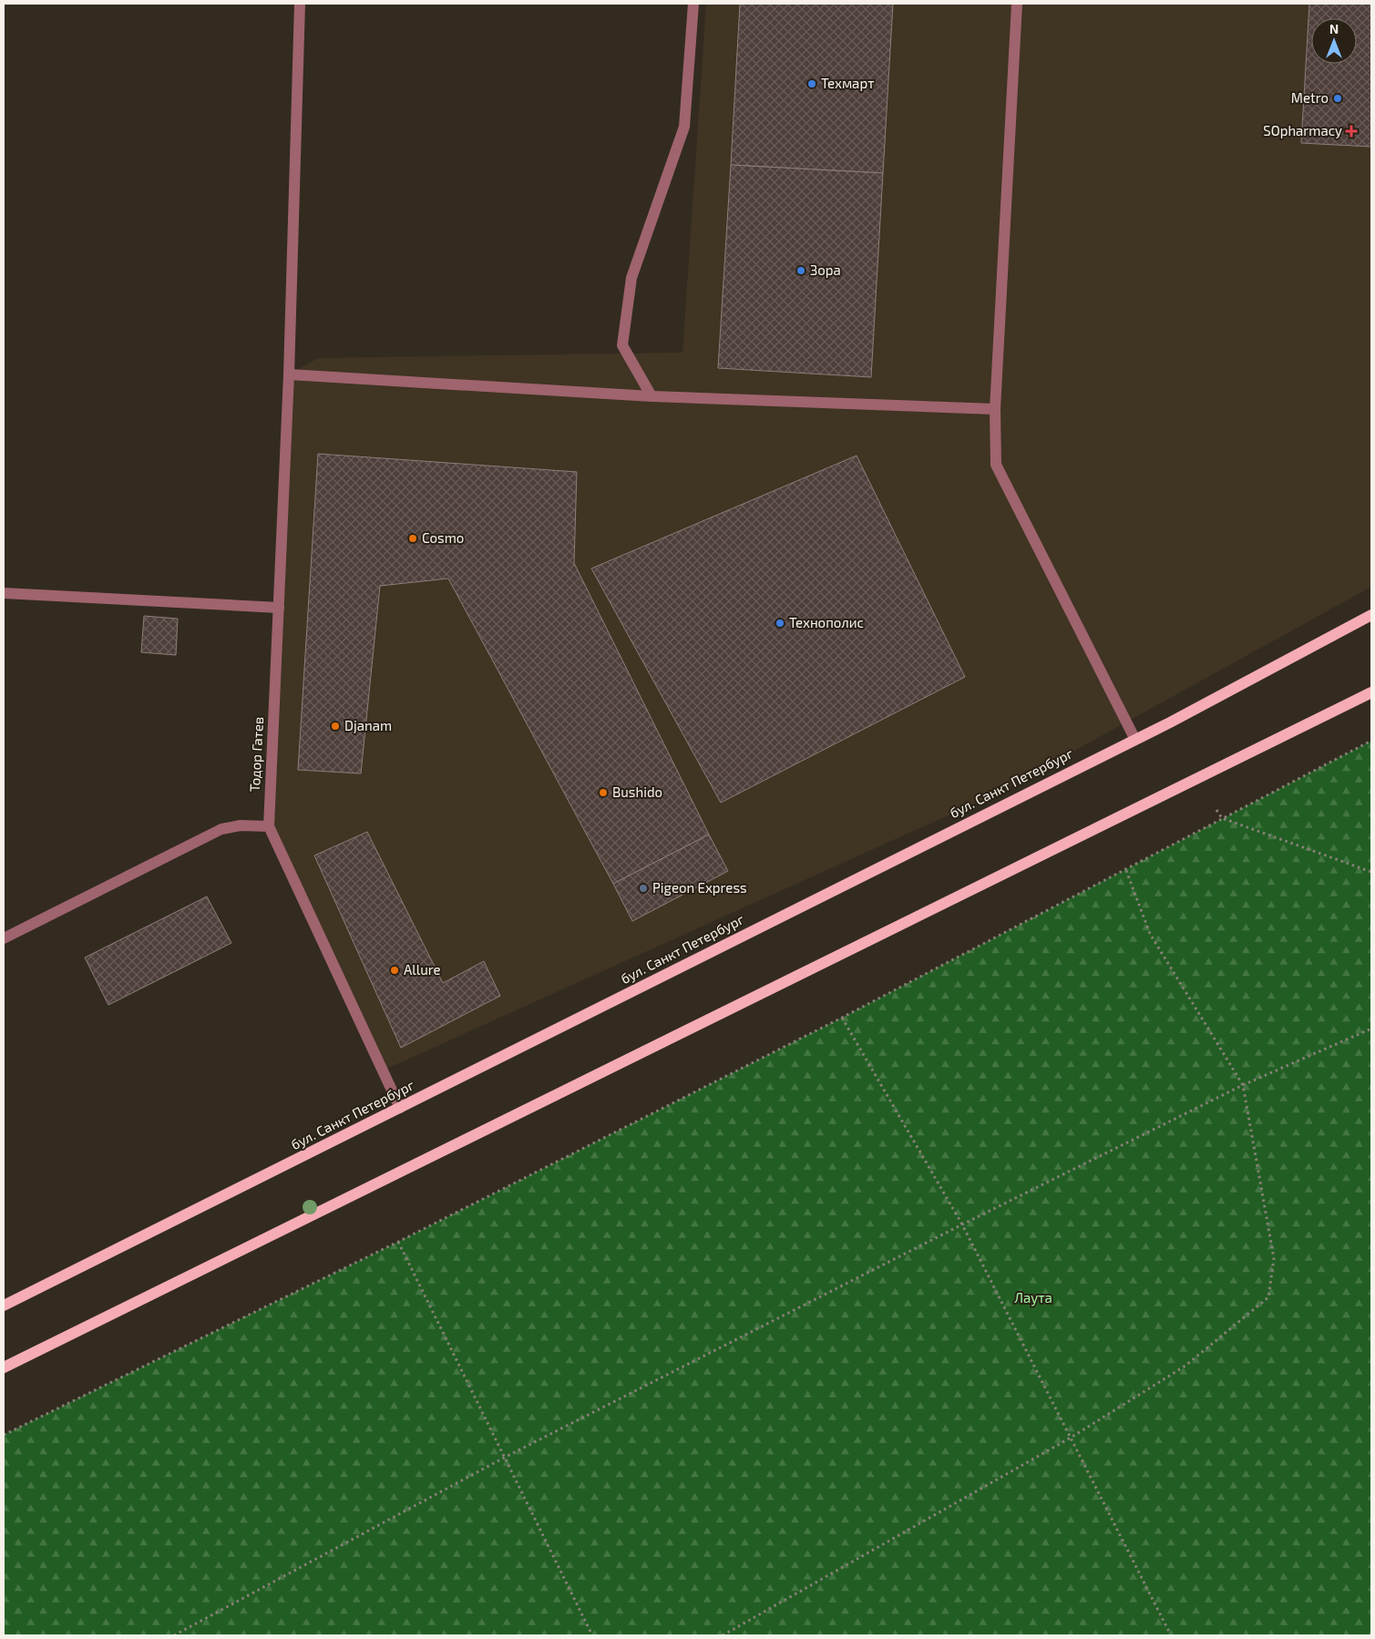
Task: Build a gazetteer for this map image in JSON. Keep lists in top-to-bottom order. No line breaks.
{"streets":{"main road":["бул. Санкт Петербург"],"street":["Тодор Гатев"]},"crossings":[["Тодор Гатев","бул. Санкт Петербург"]],"parks":["Лаута"],"places":{"other":["Техмарт","Metro","Зора","Cosmo","Технополис","Djanam","Bushido","Pigeon Express","Allure"],"health":["SOpharmacy"]},"north":"top"}
